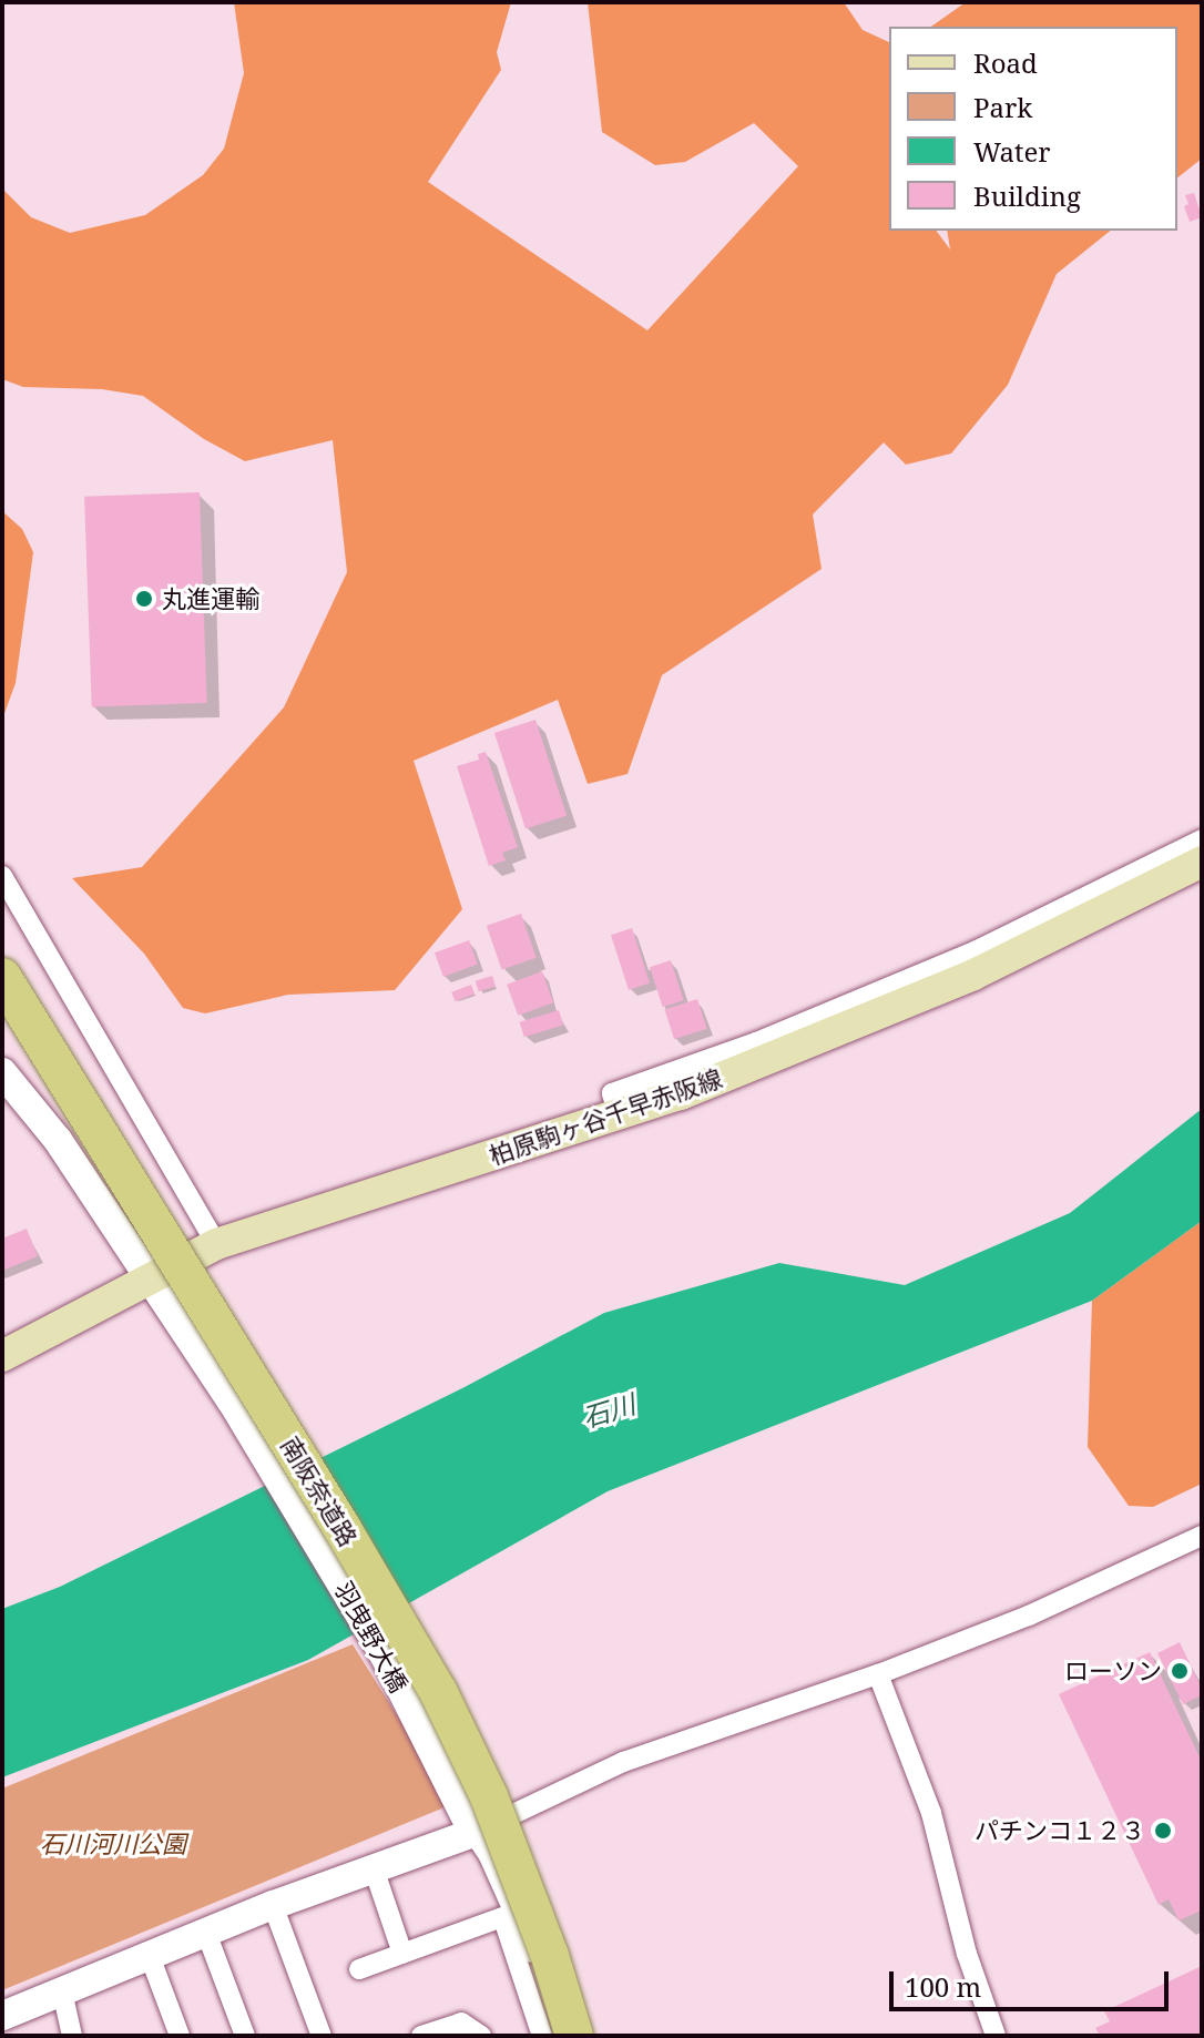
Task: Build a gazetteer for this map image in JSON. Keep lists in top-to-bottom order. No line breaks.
{"streets":{"highway":["南阪奈道路"],"main road":["柏原駒ヶ谷千早赤阪線"],"street":["羽曳野大橋"]},"crossings":[["柏原駒ヶ谷千早赤阪線","羽曳野大橋"]],"water":["石川"],"parks":["石川河川公園"],"places":["丸進運輸","ローソン","パチンコ１２３"],"legend":["Road","Park","Water","Building"],"scale_bar":"100 m"}
